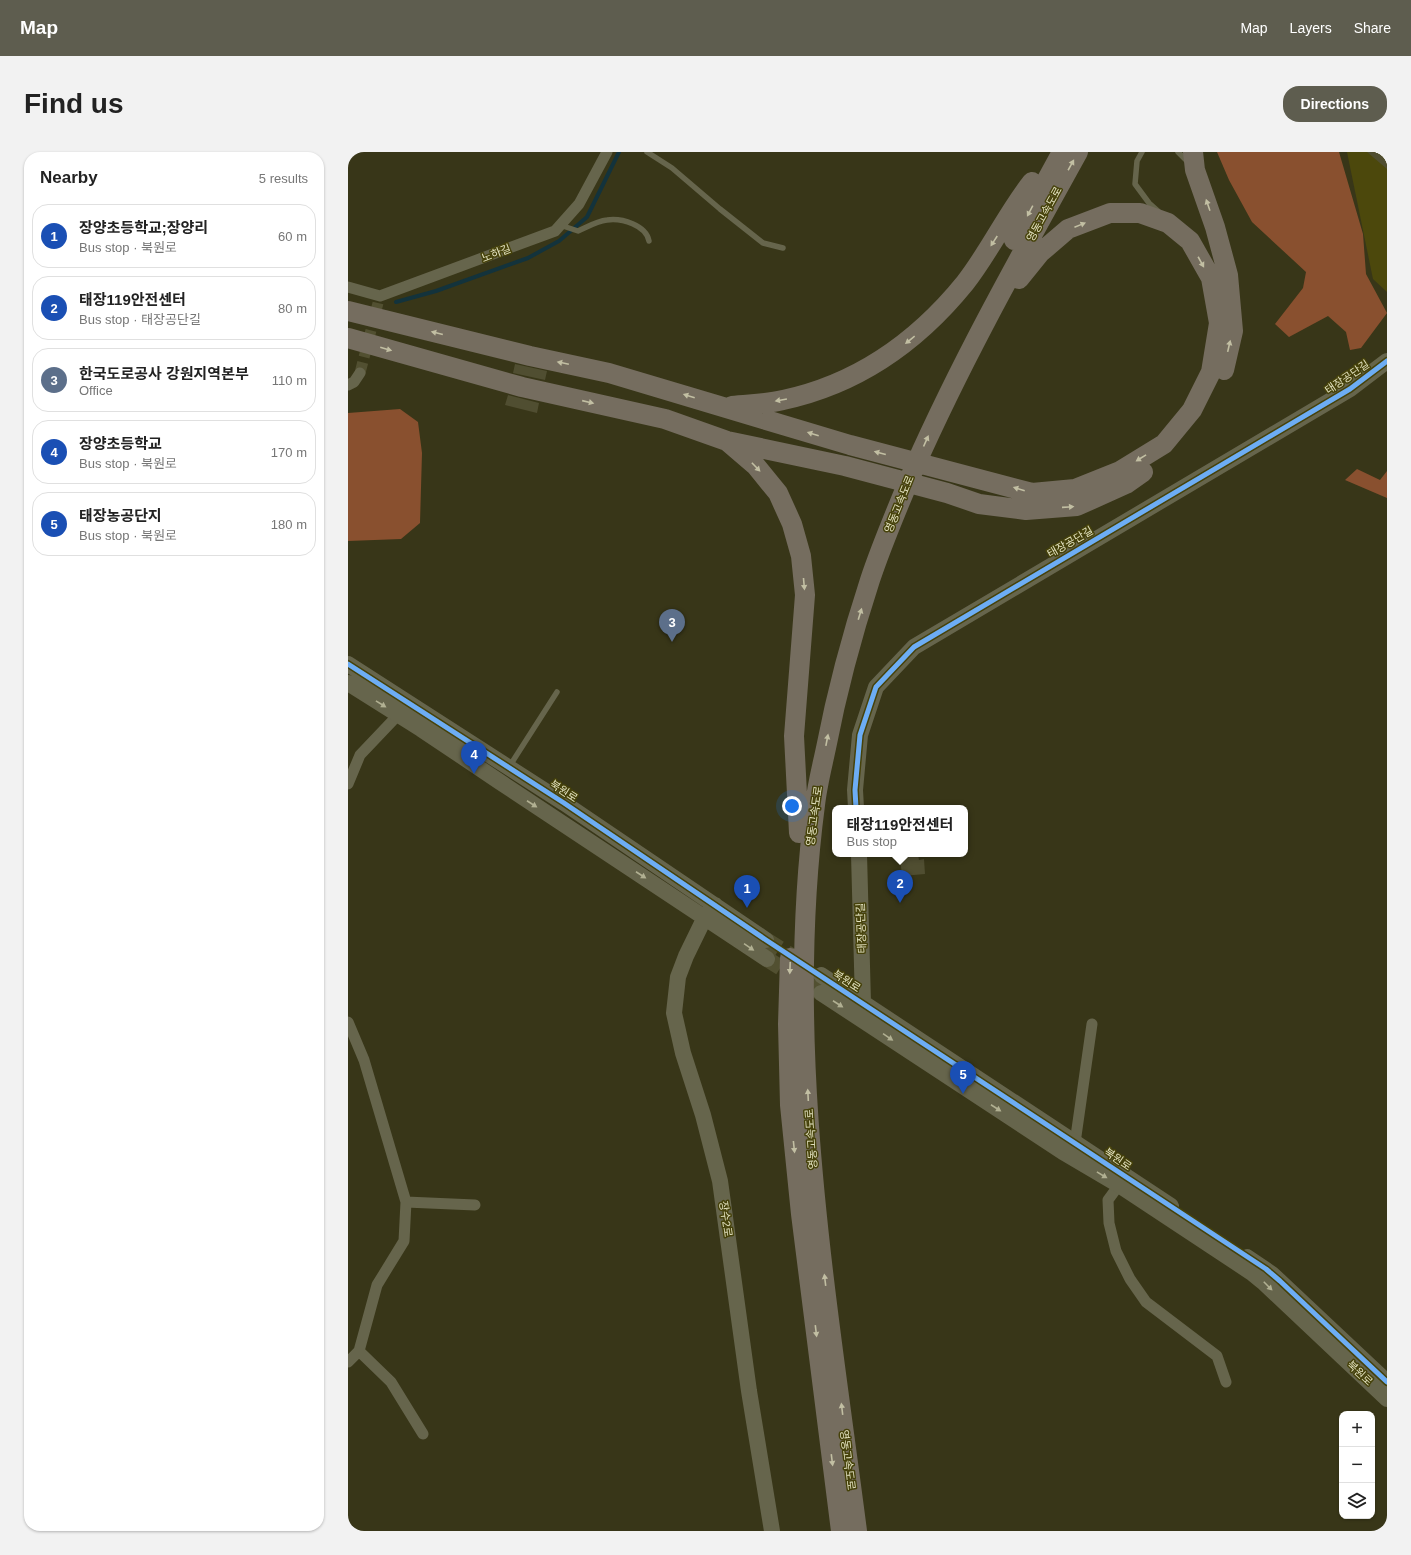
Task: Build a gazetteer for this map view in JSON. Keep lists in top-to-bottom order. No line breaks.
{"streets":{"highway":["영동고속도로"],"street":["노하길","태장공단길","북원로","장수2로"]},"crossings":[["태장공단길","북원로"],["북원로","장수2로"]],"page":{"header":"Map","nav":["Map","Layers","Share"],"buttons":"Directions","title":"Find us","heading":["Nearby","5 results"],"list":[{"mark":"1","name":"장양초등학교;장양리","note":"Bus stop · 북원로","value":"60 m"},{"mark":"2","name":"태장119안전센터","note":"Bus stop · 태장공단길","value":"80 m"},{"mark":"3","name":"한국도로공사 강원지역본부","note":"Office","value":"110 m"},{"mark":"4","name":"장양초등학교","note":"Bus stop · 북원로","value":"170 m"},{"mark":"5","name":"태장농공단지","note":"Bus stop · 북원로","value":"180 m"}],"pins":["3","4","2","1","5"],"popup":["태장119안전센터","Bus stop"],"map_buttons":["+","−"]}}
